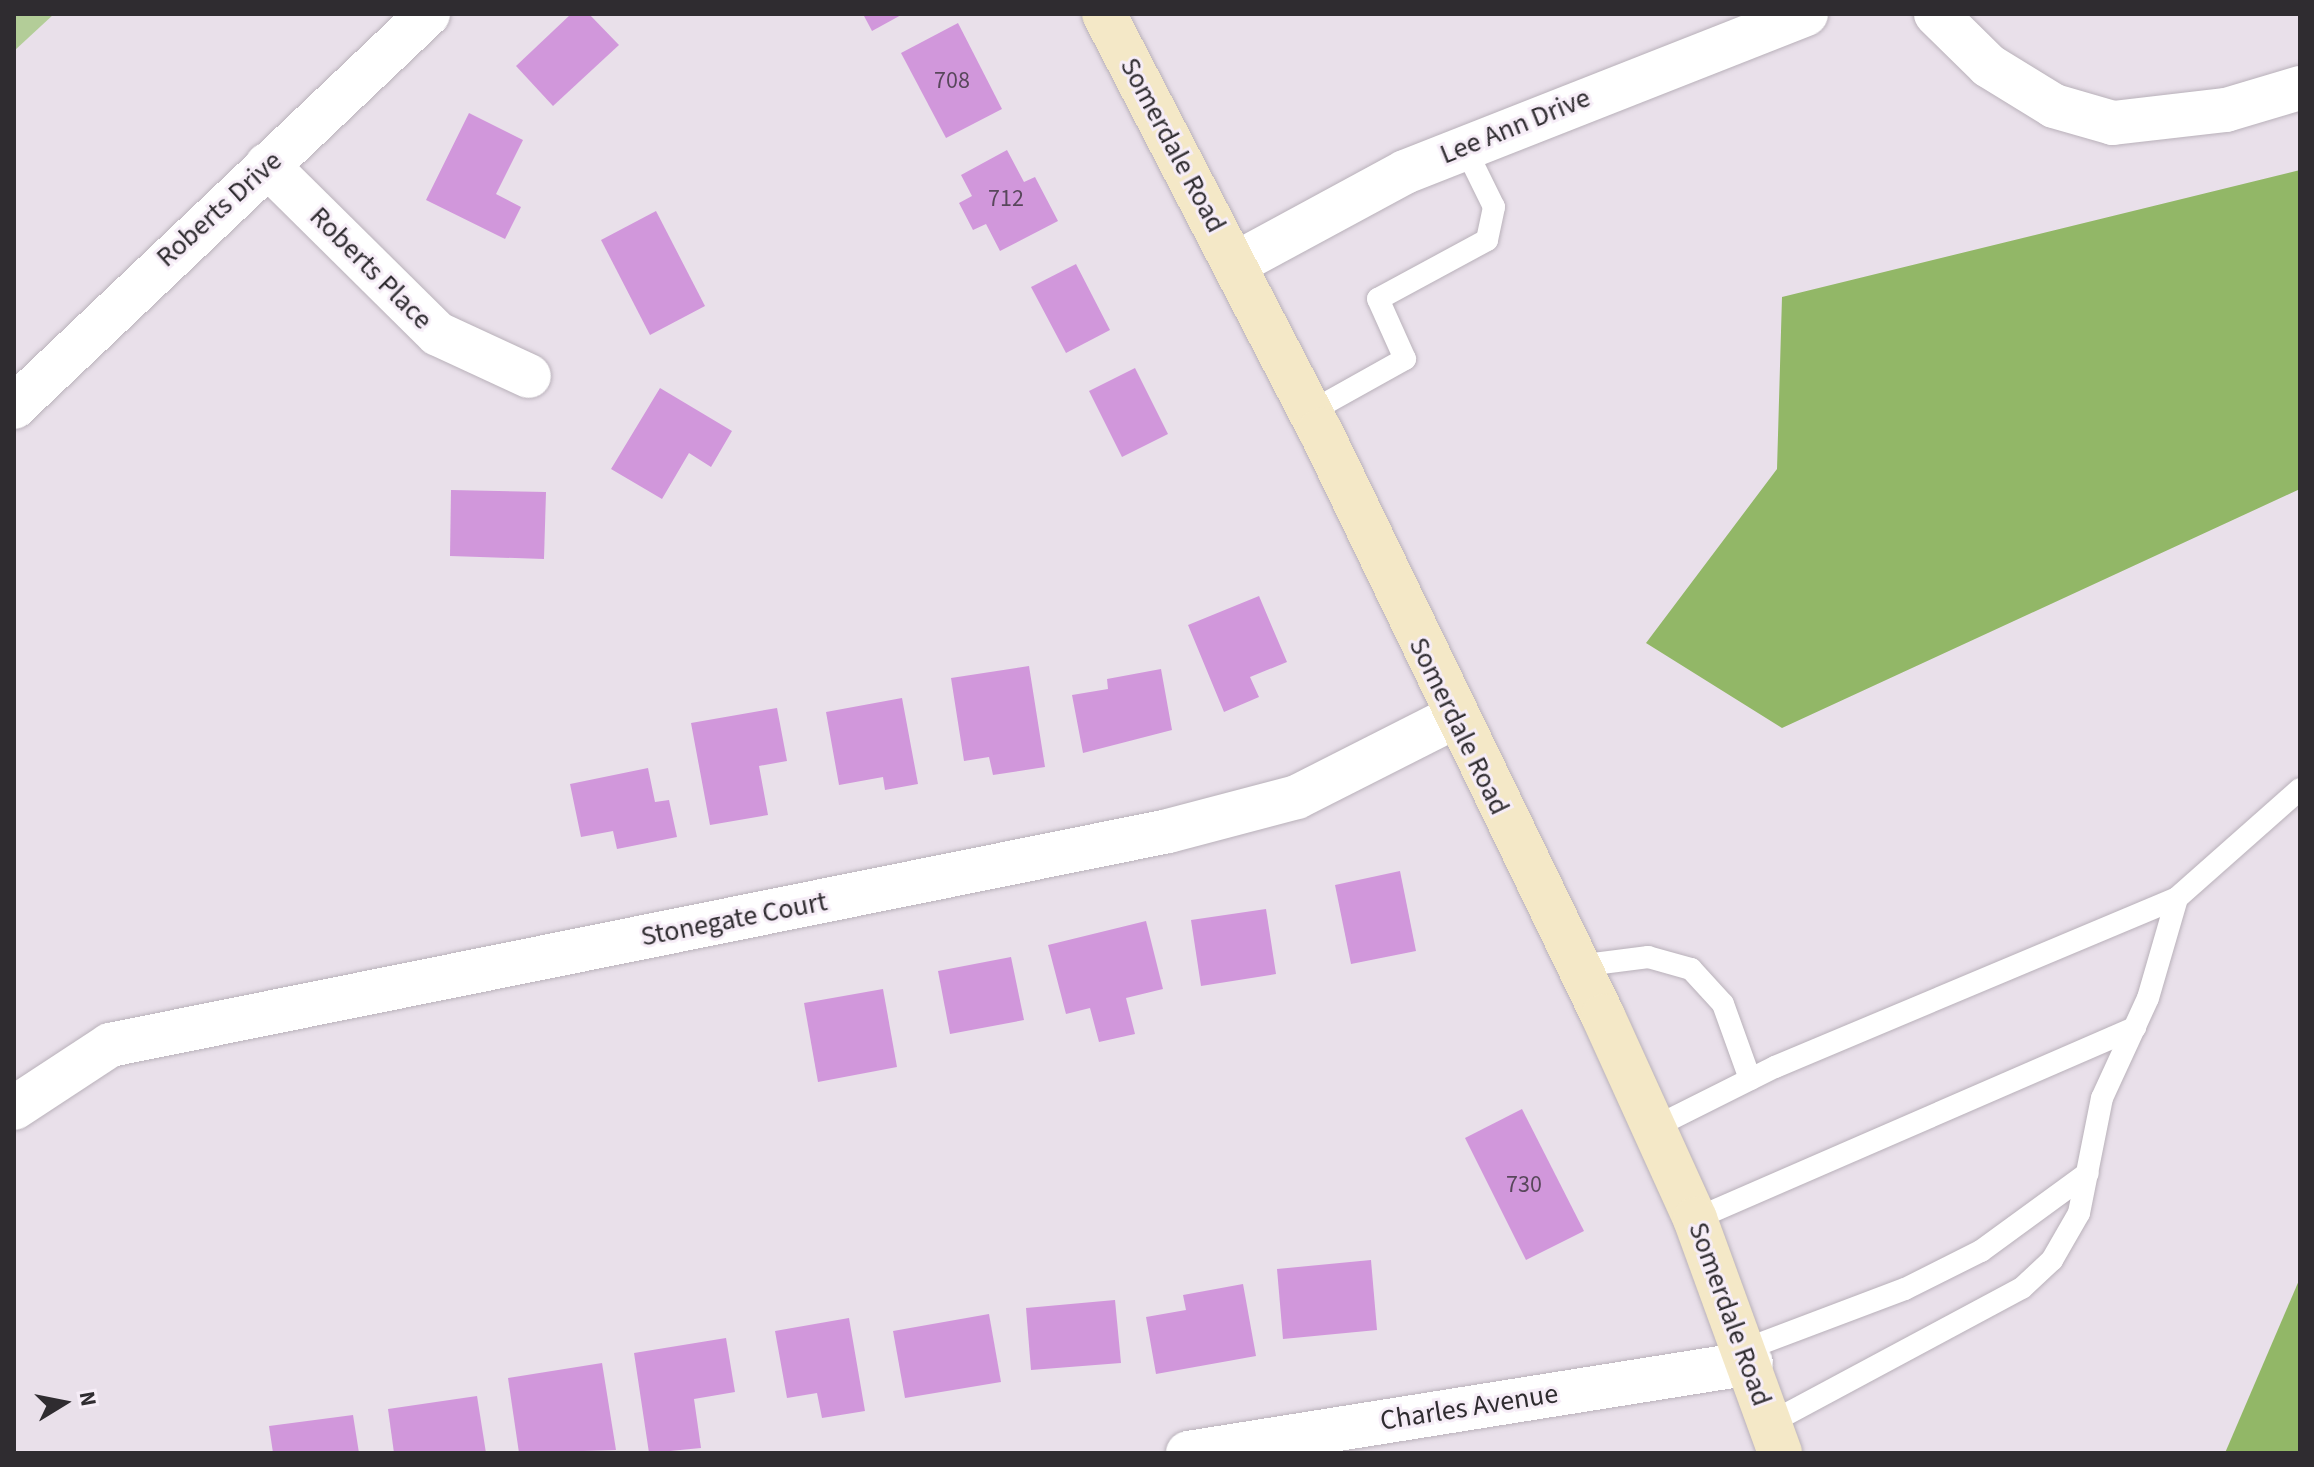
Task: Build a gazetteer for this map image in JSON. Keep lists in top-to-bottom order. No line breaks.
{"streets":{"main road":["Somerdale Road"],"street":["Lee Ann Drive","Roberts Drive","Roberts Place","Stonegate Court","Charles Avenue"]},"crossings":[["Lee Ann Drive","Somerdale Road"],["Somerdale Road","Stonegate Court"],["Somerdale Road","Charles Avenue"],["Roberts Drive","Roberts Place"]],"house_numbers":["708","712","730"],"north":"right"}
